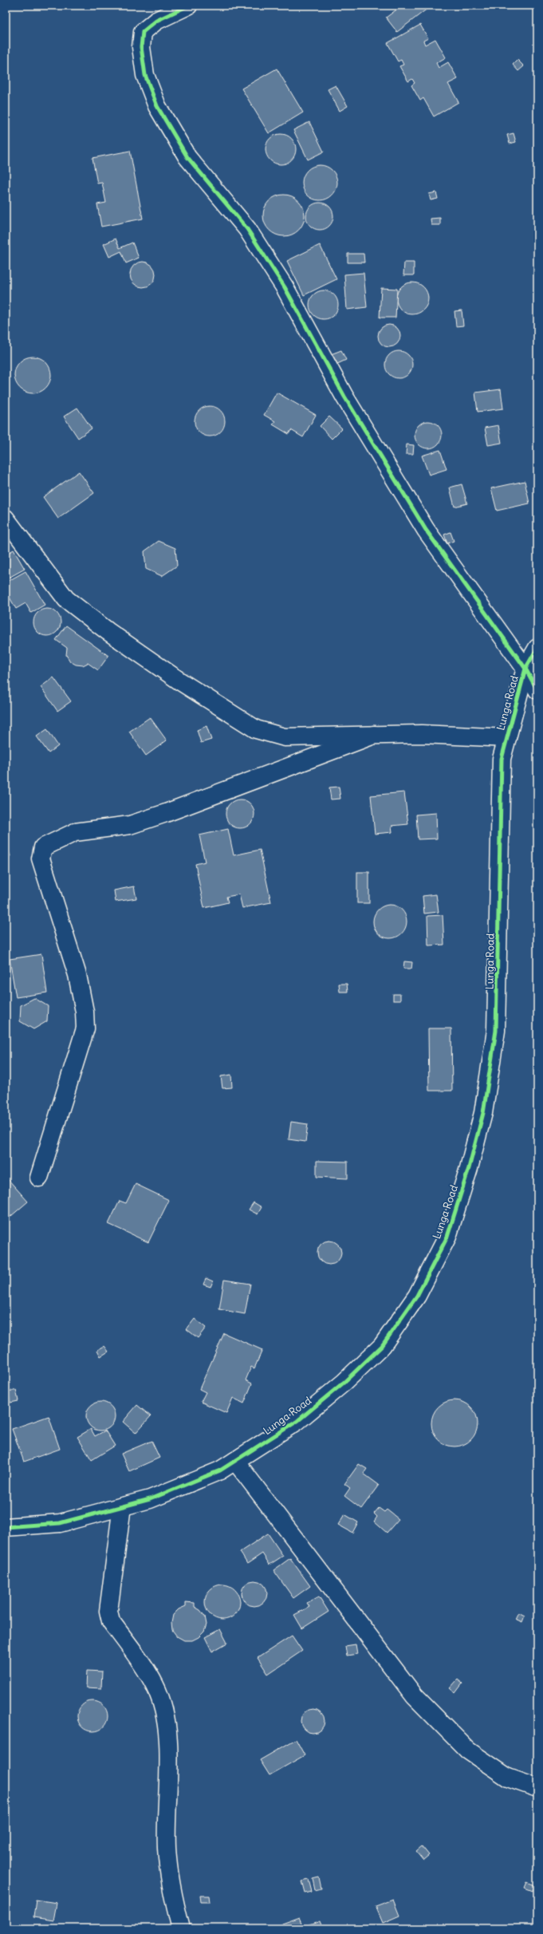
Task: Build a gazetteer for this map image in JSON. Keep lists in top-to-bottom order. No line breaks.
{"streets":{"street":["Lunga Road"]}}
